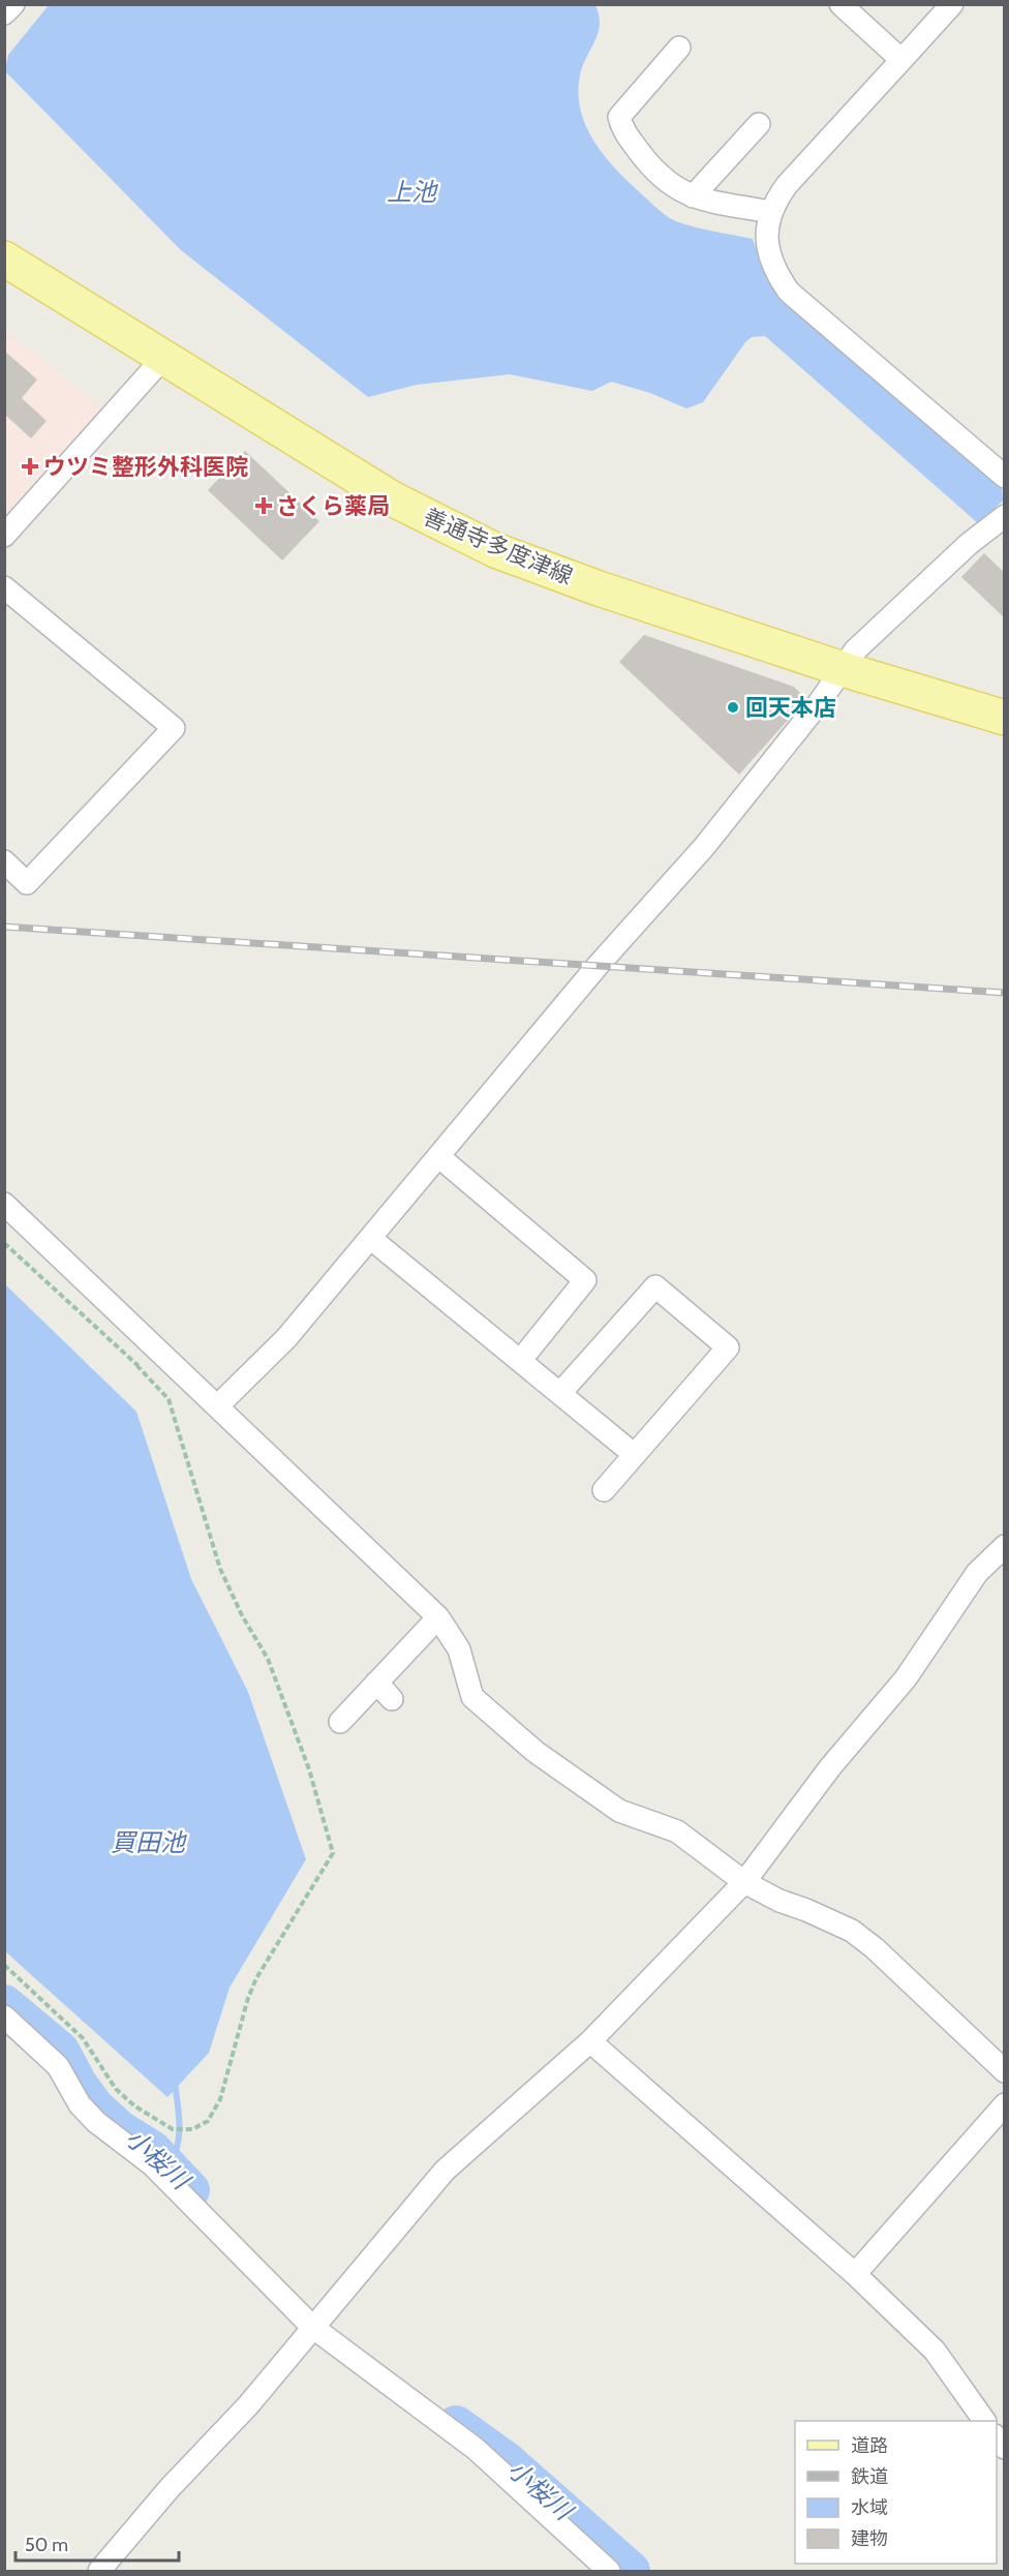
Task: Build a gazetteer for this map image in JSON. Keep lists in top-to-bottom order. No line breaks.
{"streets":{"main road":["善通寺多度津線"]},"water":["上池","買田池","小桜川"],"places":{"health":["ウツミ整形外科医院","さくら薬局"],"other":["回天本店"]},"legend":["道路","鉄道","水域","建物"],"scale_bar":"50 m"}
